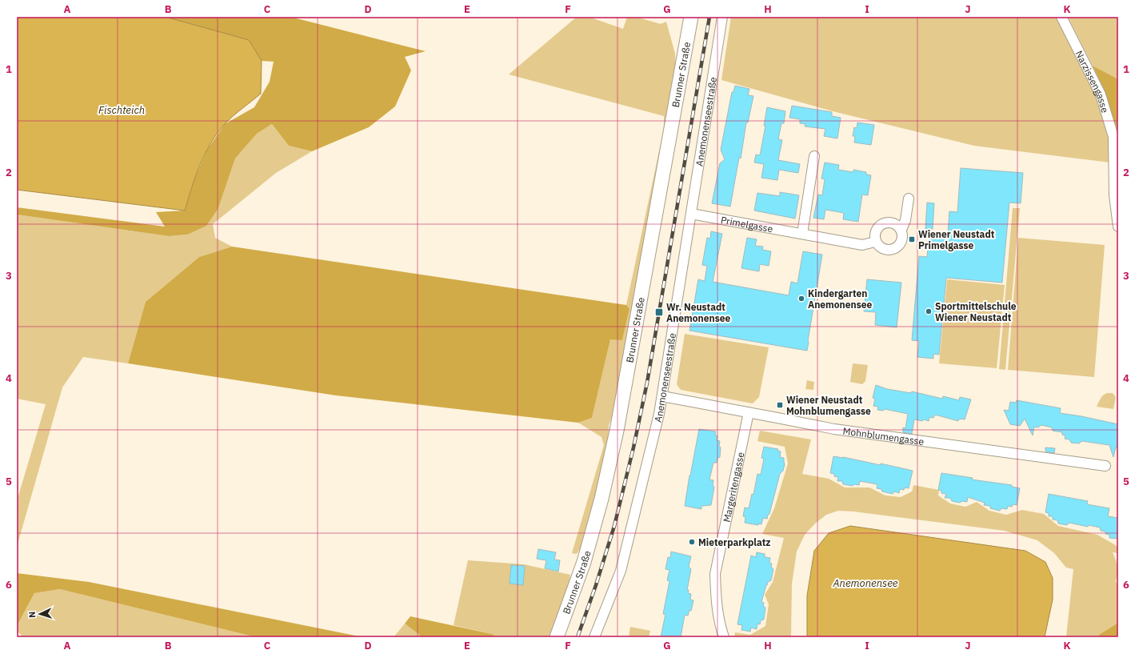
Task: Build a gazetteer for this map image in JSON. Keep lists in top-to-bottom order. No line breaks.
{"streets":{"main road":["Brunner Straße"],"street":["Narzissengasse","Anemonenseestraße","Primelgasse","Mohnblumengasse","Margeritengasse"]},"crossings":[["Anemonenseestraße","Primelgasse"],["Anemonenseestraße","Mohnblumengasse"],["Mohnblumengasse","Margeritengasse"]],"water":["Fischteich","Anemonensee"],"places":{"transit":["Wiener Neustadt Primelgasse","Wr. Neustadt Anemonensee","Wiener Neustadt Mohnblumengasse"],"other":["Kindergarten Anemonensee","Sportmittelschule Wiener Neustadt","Mieterparkplatz"]},"north":"left","grid":{"columns":["A","B","C","D","E","F","G","H","I","J","K"],"rows":["1","2","3","4","5","6"]}}
